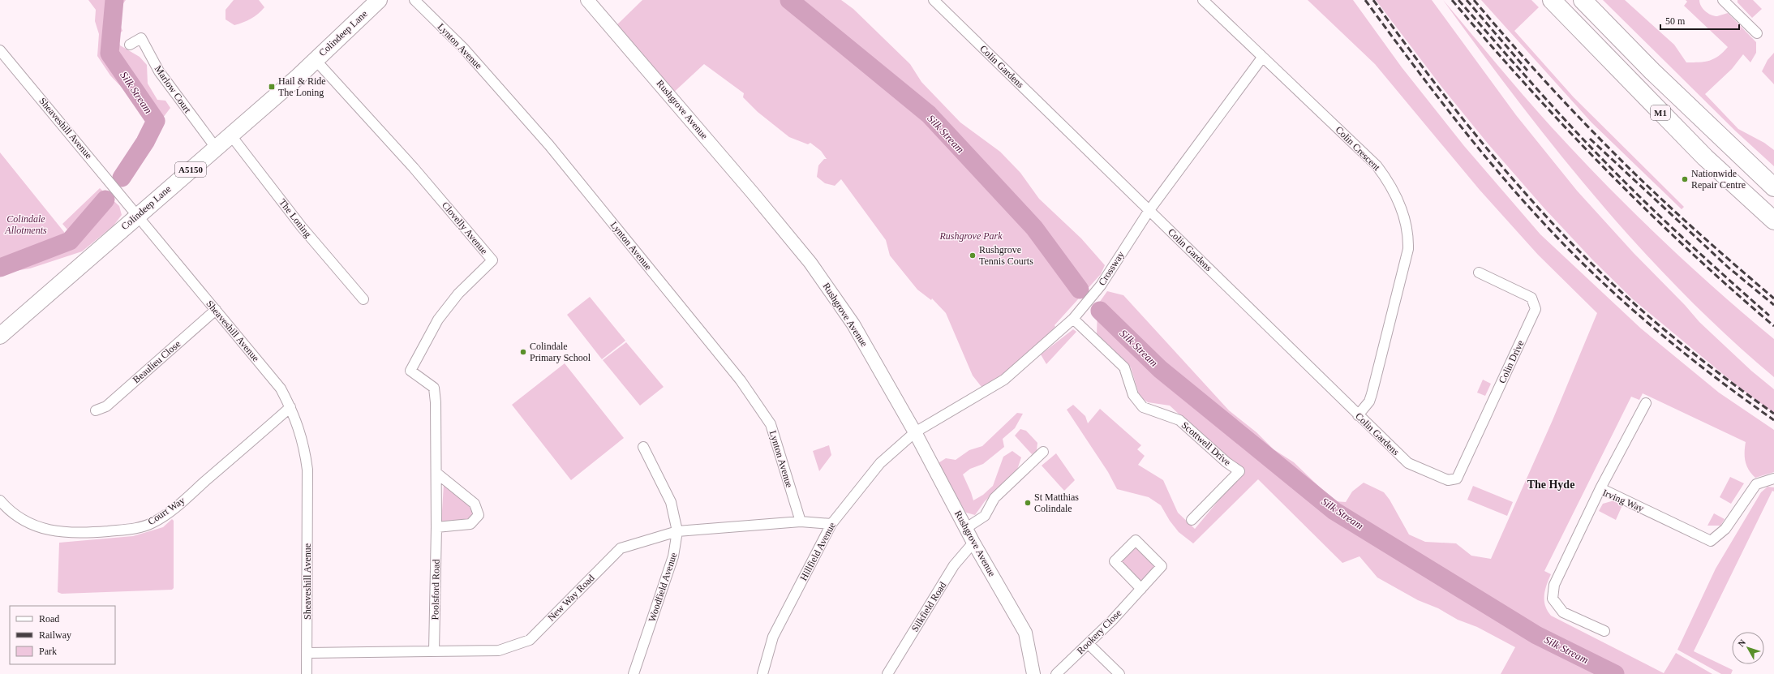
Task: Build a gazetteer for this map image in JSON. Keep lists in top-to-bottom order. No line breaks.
{"streets":{"highway":["M1"],"main road":["Colindeep Lane","A5150"],"street":["Lynton Avenue","Colin Gardens","Marlow Court","Rushgrove Avenue","Sheaveshill Avenue","Colin Crescent","The Loning","Clovelly Avenue","Crossway","Beaulieu Close","Colin Drive","Scottwell Drive","Irving Way","Court Way","Hillfield Avenue","Woodfield Avenue","Poolsford Road","New Way Road","Silkfield Road","Rookery Close"]},"crossings":[["Colindeep Lane","Marlow Court"],["Colindeep Lane","Sheaveshill Avenue"],["Colindeep Lane","The Loning"],["Colindeep Lane","Clovelly Avenue"],["Lynton Avenue","New Way Road"],["Colin Gardens","Colin Crescent"],["Colin Gardens","Crossway"],["Colin Gardens","Colin Drive"],["Rushgrove Avenue","Crossway"],["Rushgrove Avenue","Hillfield Avenue"],["Rushgrove Avenue","Silkfield Road"],["Sheaveshill Avenue","Beaulieu Close"],["Sheaveshill Avenue","Court Way"],["Sheaveshill Avenue","New Way Road"],["Colin Crescent","Crossway"],["Clovelly Avenue","Poolsford Road"],["Crossway","Scottwell Drive"],["Crossway","Hillfield Avenue"],["Hillfield Avenue","New Way Road"],["Woodfield Avenue","New Way Road"],["Poolsford Road","New Way Road"]],"districts":["The Hyde"],"water":["Silk Stream"],"parks":["Colindale Allotments","Rushgrove Park"],"places":{"transit":["Hail & Ride The Loning"],"other":["Nationwide Repair Centre","Rushgrove Tennis Courts","Colindale Primary School","St Matthias Colindale"]},"legend":["Road","Railway","Park"],"scale_bar":"50 m","north":"top left"}
